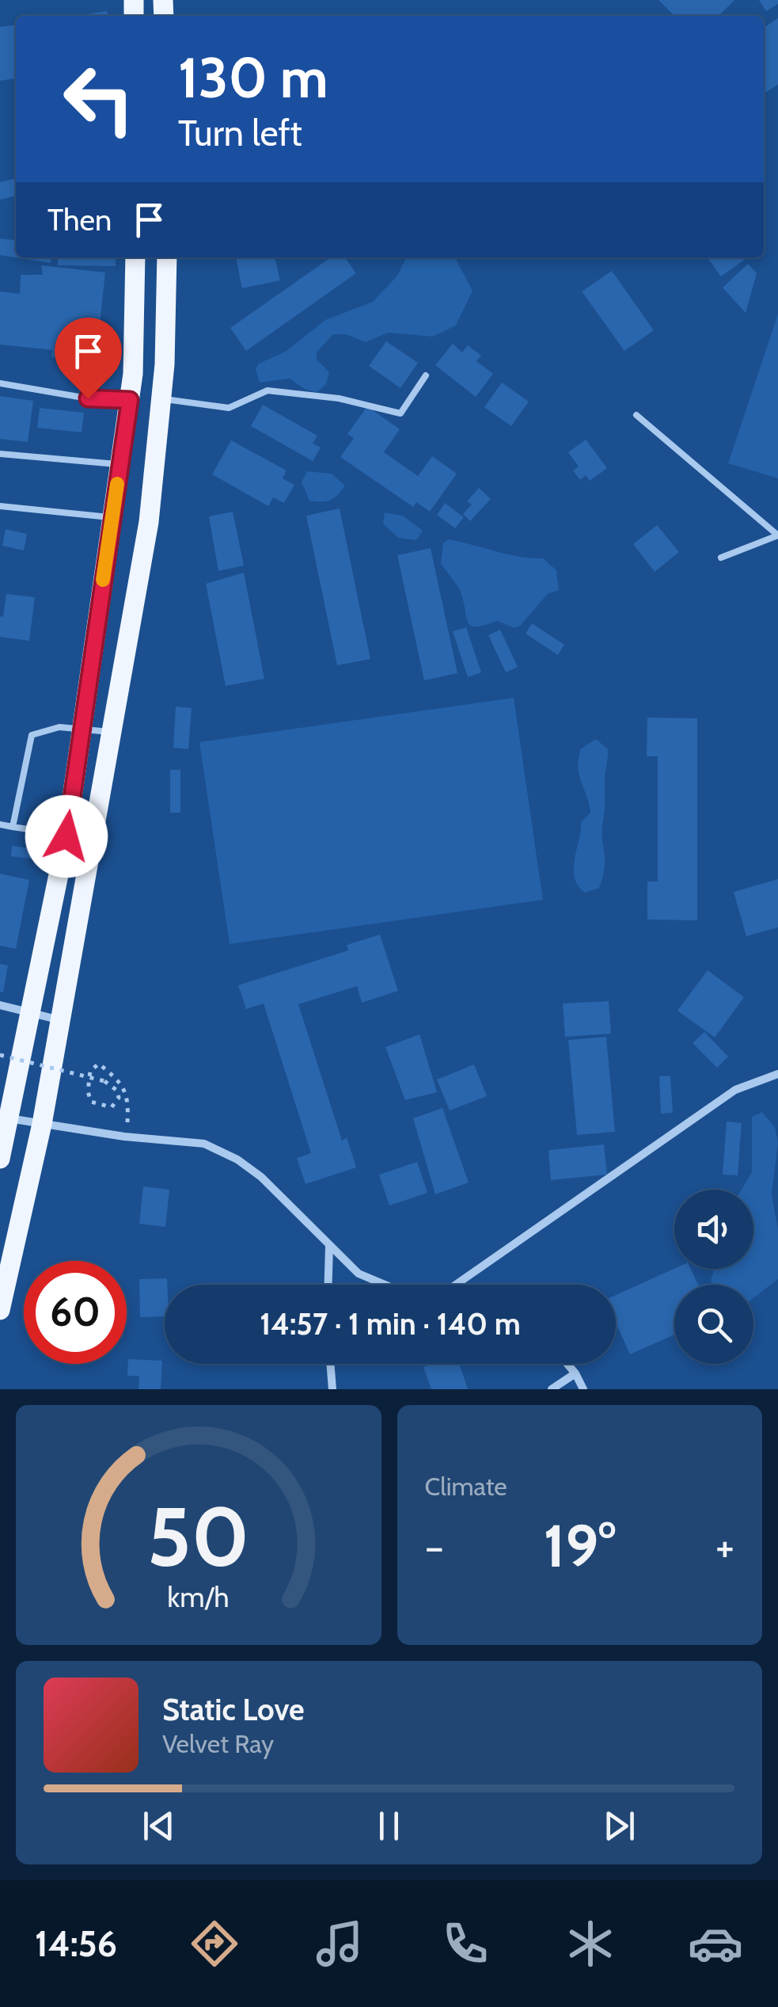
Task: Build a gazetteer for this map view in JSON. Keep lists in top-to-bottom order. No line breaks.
{"page":{"turn":["130 m","Turn left"],"then":"Then","limit":"60","trip":"14:57 · 1 min · 140 m","tile":"Climate","heat":["−","19°","+"],"song":["Static Love","Velvet Ray"],"tabs":"14:56","gauge":["50","km/h"]}}
